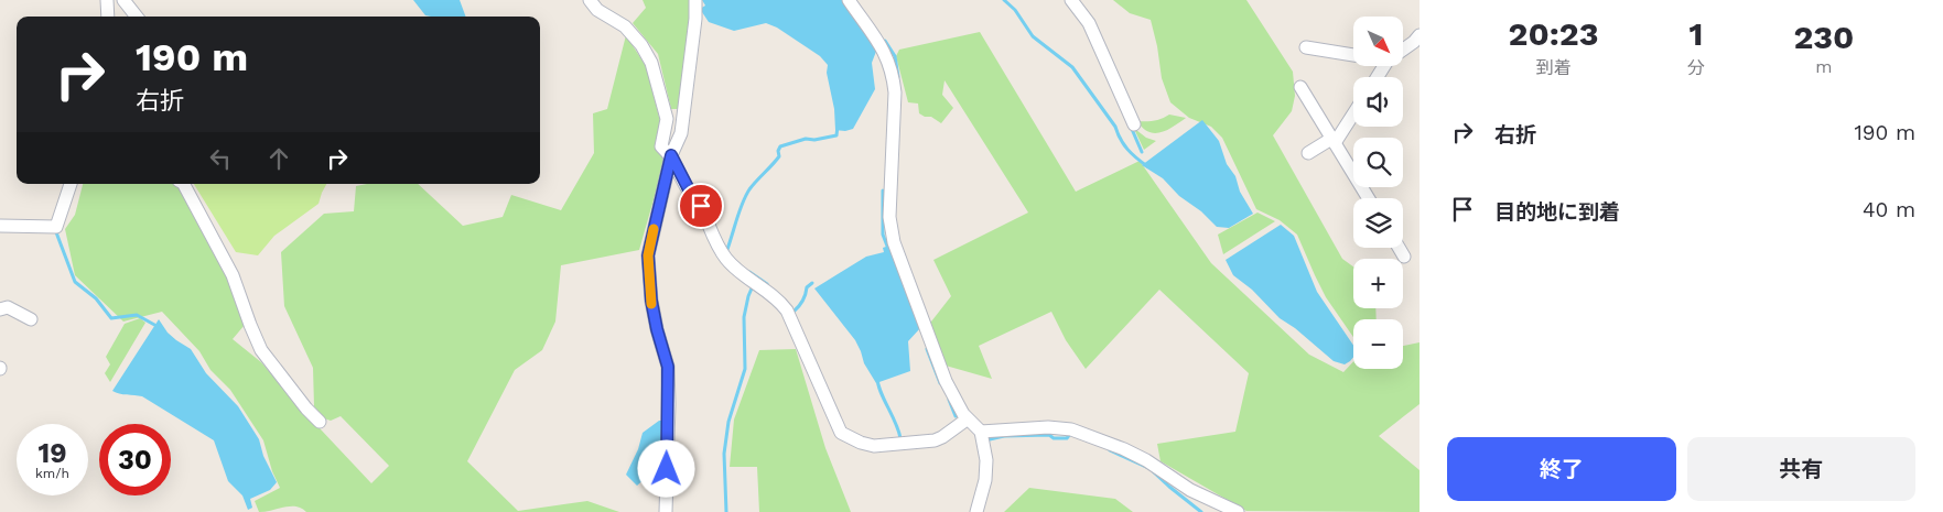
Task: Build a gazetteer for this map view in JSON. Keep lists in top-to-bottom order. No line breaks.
{"north":"bottom right","page":{"eta":["20:23","到着","1","分","230","m"],"map_buttons":["+","−"],"turn":["190 m","右折"],"list":[{"name":"右折","value":"190 m"},{"name":"目的地に到着","value":"40 m"}],"speed":"19 km/h","limit":"30","buttons":["終了","共有"]}}
